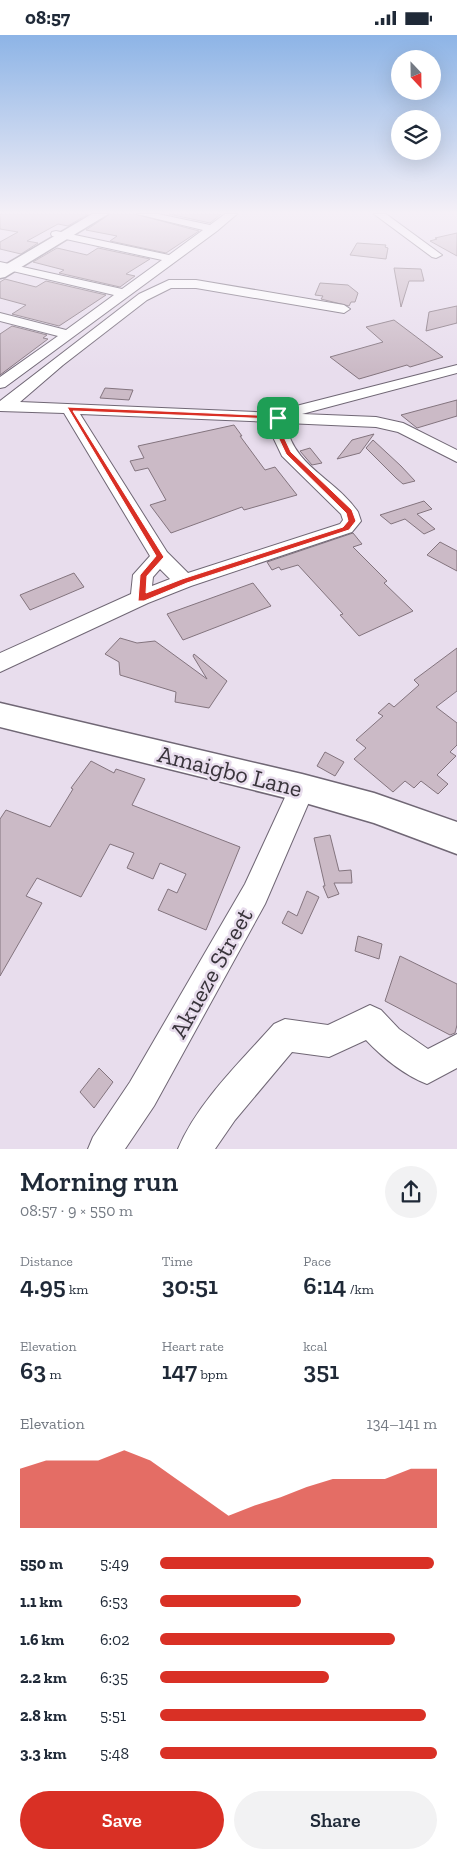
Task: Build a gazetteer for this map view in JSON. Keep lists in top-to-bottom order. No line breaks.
{"streets":{"main road":["Amaigbo Lane"],"street":["Akueze Street"]},"crossings":[["Amaigbo Lane","Akueze Street"]],"north":"bottom","page":{"status":"08:57","heading":["Morning run","08:57 · 9 × 550 m"],"stats":[["Distance","4.95 km"],["Time","30:51"],["Pace","6:14 /km"],["Elevation","63 m"],["Heart rate","147 bpm"],["kcal","351"]],"chart":["Elevation","134–141 m"],"list":[{"name":"550 m","note":"5:49"},{"name":"1.1 km","note":"6:53"},{"name":"1.6 km","note":"6:02"},{"name":"2.2 km","note":"6:35"},{"name":"2.8 km","note":"5:51"},{"name":"3.3 km","note":"5:48"}],"buttons":["Save","Share"]}}
